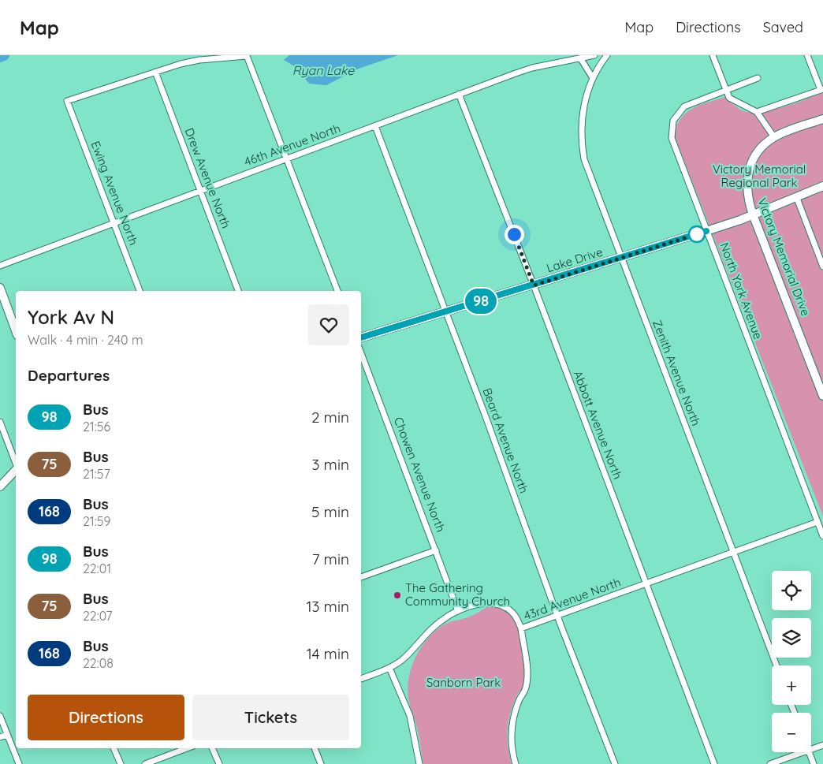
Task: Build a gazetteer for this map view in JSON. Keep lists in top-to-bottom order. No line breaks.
{"streets":{"street":["46th Avenue North","Drew Avenue North","Ewing Avenue North","Victory Memorial Drive","Lake Drive","North York Avenue","Zenith Avenue North","Abbott Avenue North","Beard Avenue North","Chowen Avenue North","43rd Avenue North"]},"crossings":[["46th Avenue North","Drew Avenue North"],["46th Avenue North","Ewing Avenue North"],["46th Avenue North","Abbott Avenue North"],["46th Avenue North","Beard Avenue North"],["Drew Avenue North","Ewing Avenue North"],["Victory Memorial Drive","Lake Drive"],["Lake Drive","North York Avenue"],["Lake Drive","Zenith Avenue North"],["Lake Drive","Abbott Avenue North"],["Lake Drive","Beard Avenue North"],["North York Avenue","43rd Avenue North"],["Zenith Avenue North","43rd Avenue North"],["Abbott Avenue North","43rd Avenue North"],["Beard Avenue North","43rd Avenue North"],["Chowen Avenue North","43rd Avenue North"]],"water":["Ryan Lake"],"parks":["Victory Memorial Regional Park","Sanborn Park"],"places":["The Gathering Community Church"],"lines":["bus line 98"],"page":{"header":"Map","nav":["Map","Directions","Saved"],"on_map":"98","heading":[["York Av N","Walk · 4 min · 240 m"],"Departures"],"list":[{"mark":"98","name":"Bus","note":"21:56","value":"2 min"},{"mark":"75","name":"Bus","note":"21:57","value":"3 min"},{"mark":"168","name":"Bus","note":"21:59","value":"5 min"},{"mark":"98","name":"Bus","note":"22:01","value":"7 min"},{"mark":"75","name":"Bus","note":"22:07","value":"13 min"},{"mark":"168","name":"Bus","note":"22:08","value":"14 min"}],"map_buttons":["+","−"],"buttons":["Directions","Tickets"]}}
